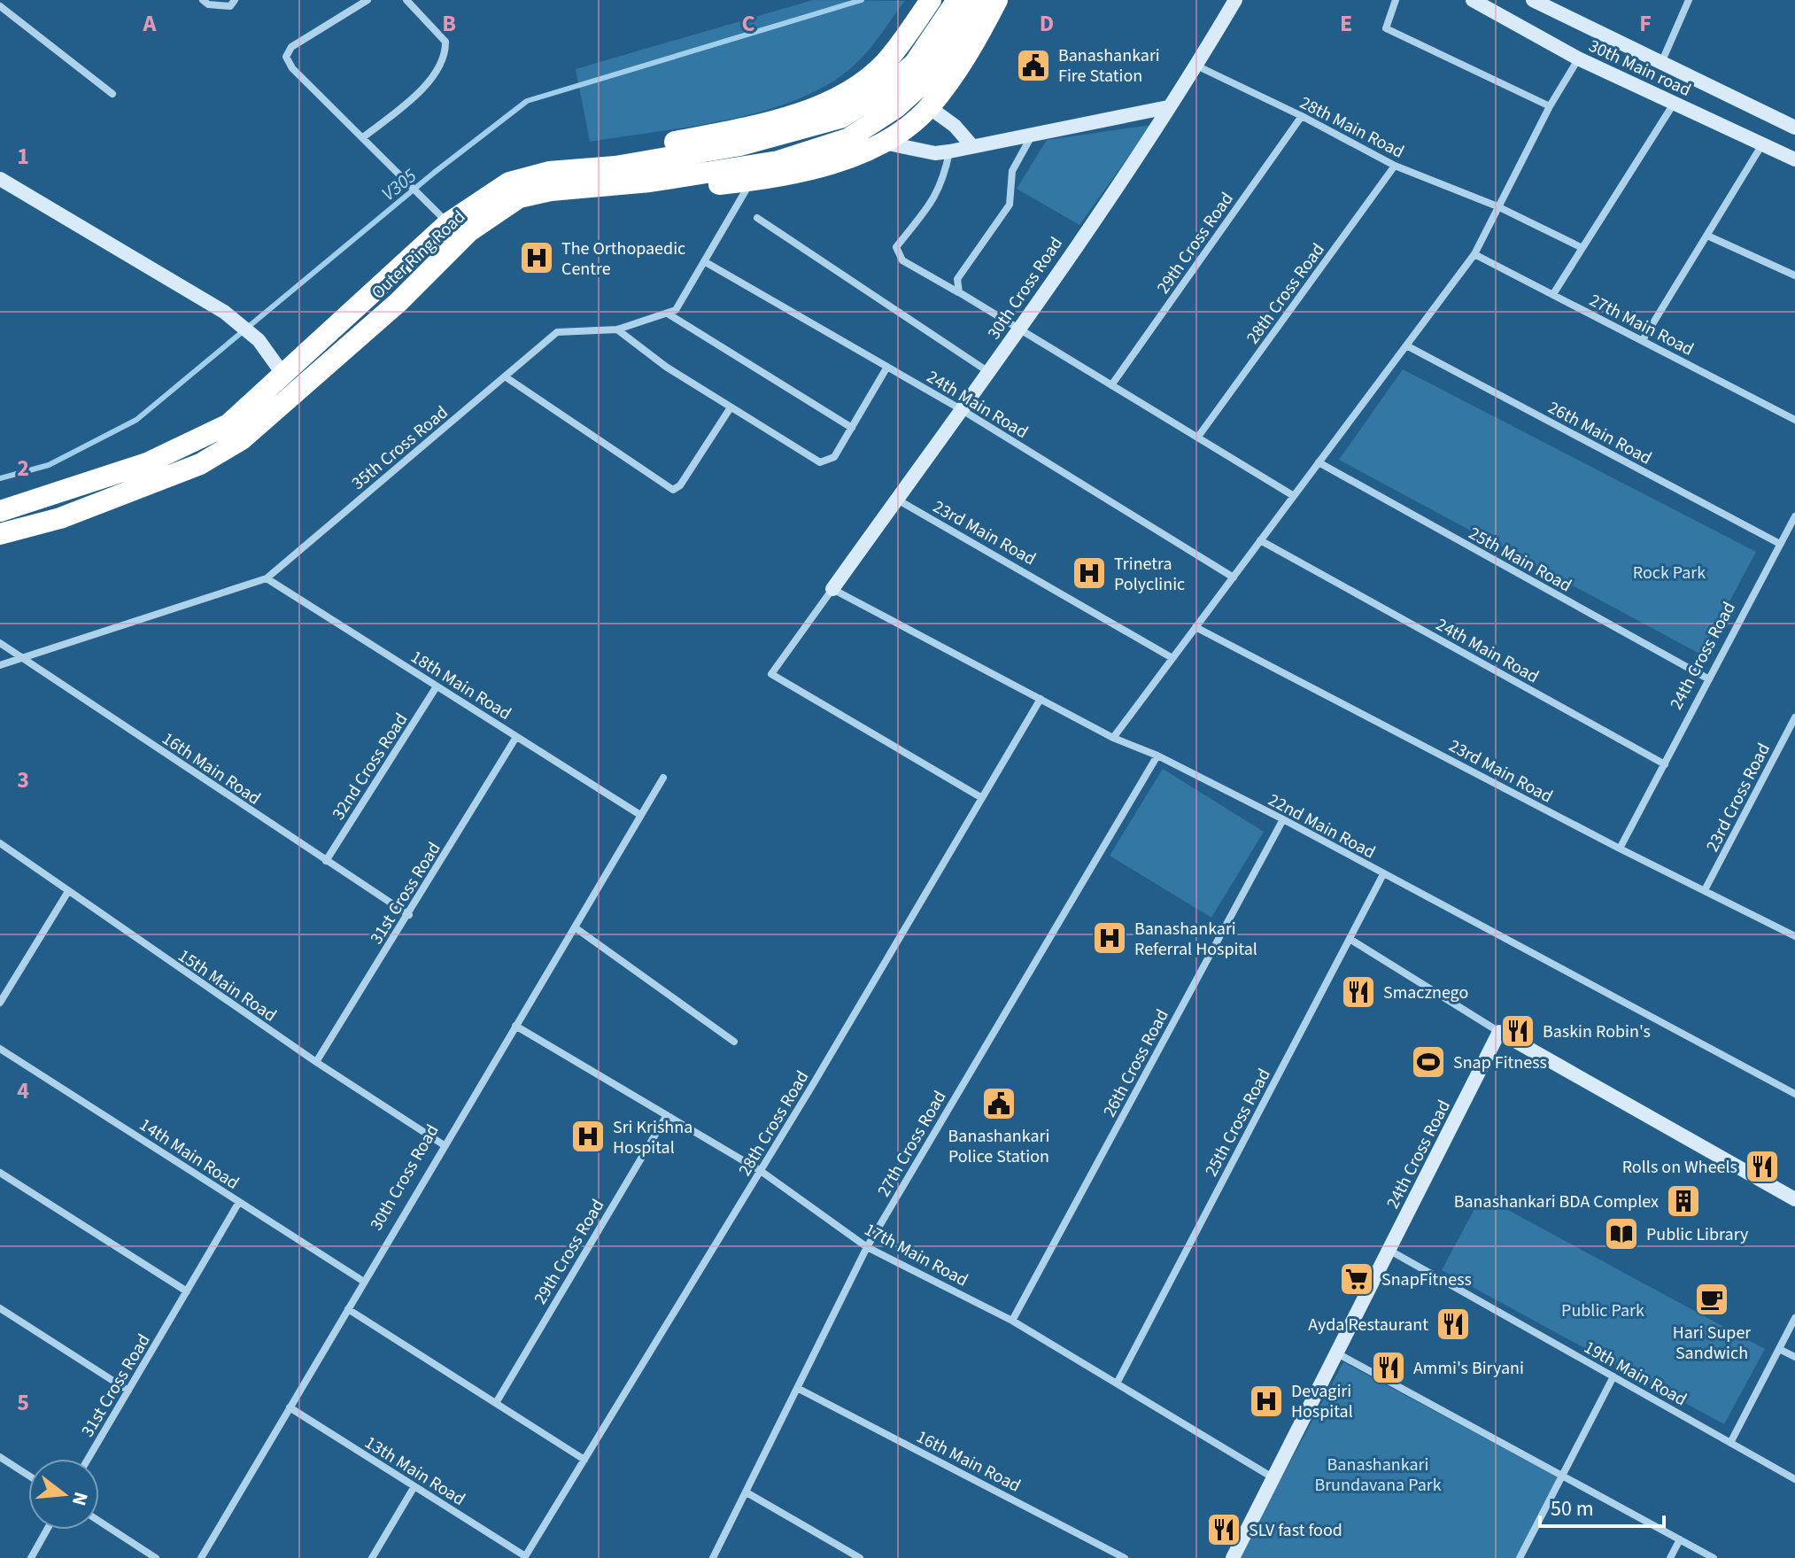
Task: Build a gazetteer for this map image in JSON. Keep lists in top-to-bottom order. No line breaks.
{"streets":{"highway":["Outer Ring Road"],"street":["30th Main road","28th Main Road","29th Cross Road","30th Cross Road","28th Cross Road","27th Main Road","24th Main Road","26th Main Road","35th Cross Road","23rd Main Road","25th Main Road","24th Cross Road","18th Main Road","32nd Cross Road","16th Main Road","23rd Cross Road","22nd Main Road","31st Cross Road","15th Main Road","26th Cross Road","25th Cross Road","27th Cross Road","14th Main Road","17th Main Road","19th Main Road","13th Main Road"]},"crossings":[["28th Main Road","29th Cross Road"],["28th Main Road","30th Cross Road"],["28th Main Road","28th Cross Road"],["29th Cross Road","17th Main Road"],["30th Cross Road","24th Main Road"],["30th Cross Road","23rd Main Road"],["30th Cross Road","18th Main Road"],["30th Cross Road","22nd Main Road"],["30th Cross Road","15th Main Road"],["30th Cross Road","14th Main Road"],["30th Cross Road","17th Main Road"],["30th Cross Road","13th Main Road"],["28th Cross Road","22nd Main Road"],["28th Cross Road","17th Main Road"],["28th Cross Road","13th Main Road"],["24th Main Road","24th Cross Road"],["26th Main Road","24th Cross Road"],["35th Cross Road","18th Main Road"],["35th Cross Road","16th Main Road"],["23rd Main Road","24th Cross Road"],["23rd Main Road","23rd Cross Road"],["25th Main Road","24th Cross Road"],["24th Cross Road","17th Main Road"],["24th Cross Road","19th Main Road"],["18th Main Road","32nd Cross Road"],["18th Main Road","31st Cross Road"],["32nd Cross Road","16th Main Road"],["16th Main Road","31st Cross Road"],["16th Main Road","27th Cross Road"],["22nd Main Road","26th Cross Road"],["22nd Main Road","25th Cross Road"],["22nd Main Road","27th Cross Road"],["31st Cross Road","15th Main Road"],["31st Cross Road","14th Main Road"],["26th Cross Road","17th Main Road"],["25th Cross Road","17th Main Road"],["27th Cross Road","17th Main Road"]],"water":["V305"],"parks":["Rock Park","Public Park","Banashankari Brundavana Park"],"places":{"public building":["Banashankari Fire Station","Banashankari Police Station"],"hospital":["The Orthopaedic Centre","Trinetra Polyclinic","Banashankari Referral Hospital","Sri Krishna Hospital","Devagiri Hospital"],"restaurant":["Smacznego","Baskin Robin's","Rolls on Wheels","Ayda Restaurant","Ammi's Biryani","SLV fast food"],"sports":["Snap Fitness"],"building":["Banashankari BDA Complex"],"library":["Public Library"],"supermarket":["SnapFitness"],"cafe":["Hari Super Sandwich"]},"scale_bar":"50 m","north":"right","grid":{"columns":["A","B","C","D","E","F"],"rows":["1","2","3","4","5"]}}
